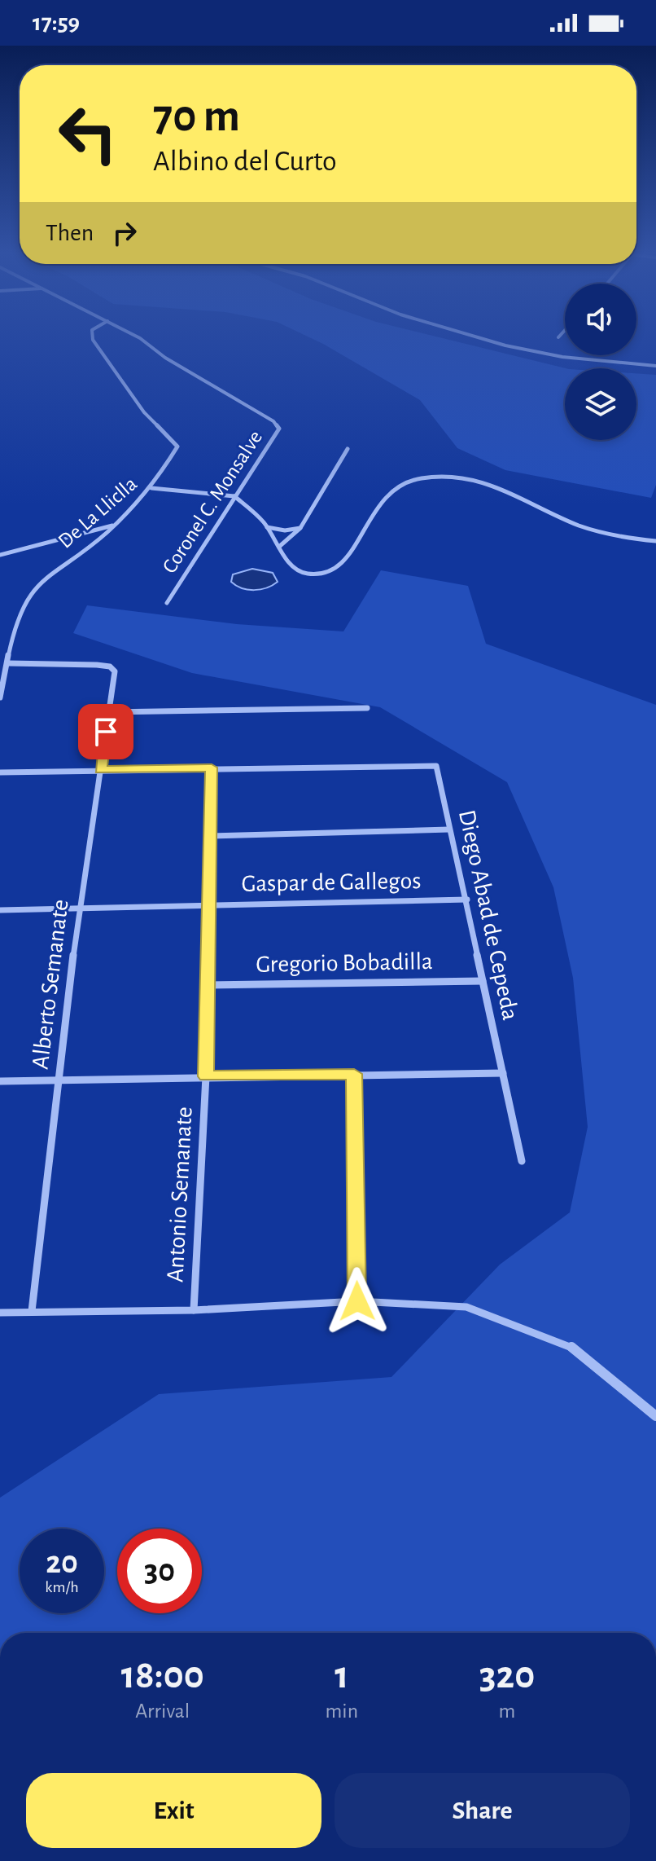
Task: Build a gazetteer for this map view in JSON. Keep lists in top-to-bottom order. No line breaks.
{"streets":{"street":["Coronel C. Monsalve","De La Lliclla","Gaspar de Gallegos","Diego Abad de Cepeda","Gregorio Bobadilla","Alberto Semanate","Antonio Semanate"]},"crossings":[["De La Lliclla","Alberto Semanate"],["Gaspar de Gallegos","Diego Abad de Cepeda"],["Gaspar de Gallegos","Alberto Semanate"],["Gaspar de Gallegos","Antonio Semanate"],["Diego Abad de Cepeda","Gregorio Bobadilla"],["Diego Abad de Cepeda","Antonio Semanate"],["Gregorio Bobadilla","Antonio Semanate"]],"page":{"status":"17:59","turn":["70 m","Albino del Curto"],"then":"Then","speed":"20 km/h","limit":"30","eta":["18:00","Arrival","1","min","320","m"],"buttons":["Exit","Share"]}}
